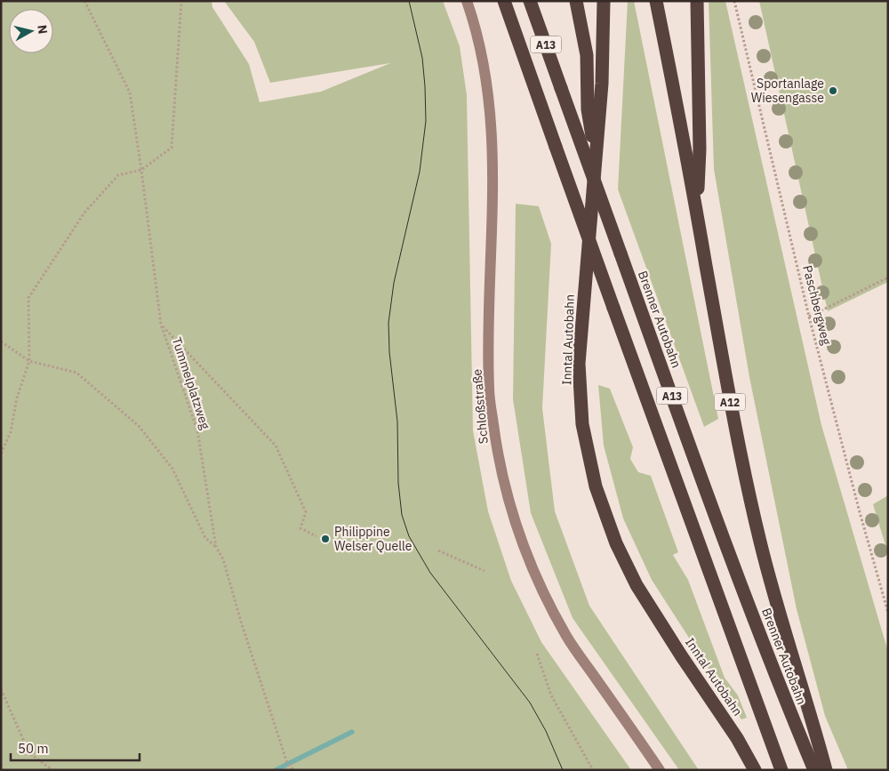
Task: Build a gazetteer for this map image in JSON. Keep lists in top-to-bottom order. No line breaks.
{"streets":{"highway":["A13","Brenner Autobahn","Inntal Autobahn","A12"],"main road":["Schloßstraße"],"path":["Paschbergweg","Tummelplatzweg"]},"places":["Sportanlage Wiesengasse","Philippine Welser Quelle"],"scale_bar":"50 m","north":"right"}
